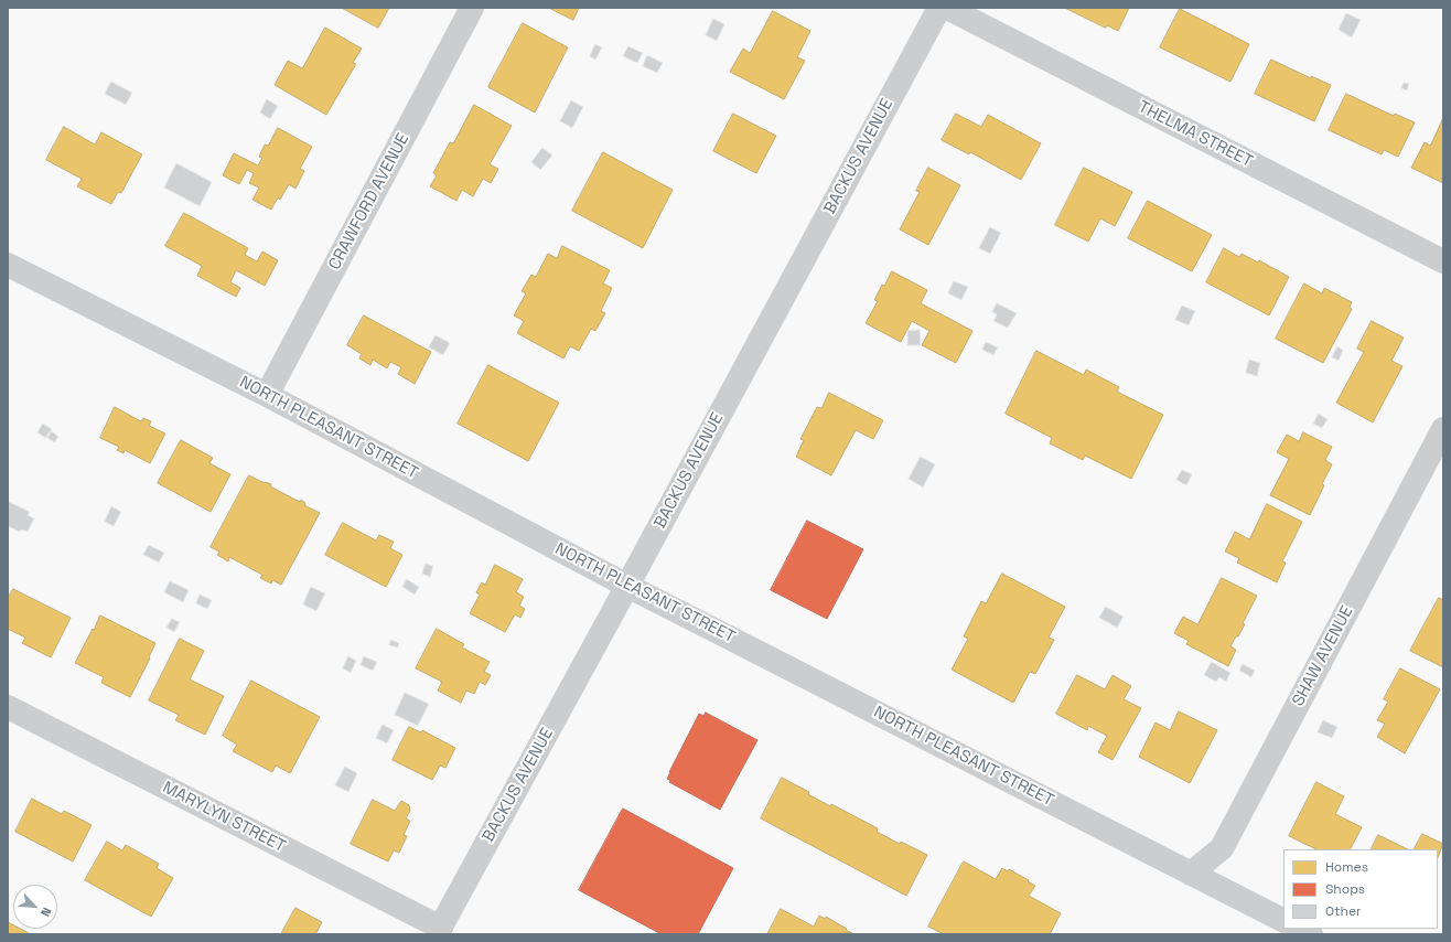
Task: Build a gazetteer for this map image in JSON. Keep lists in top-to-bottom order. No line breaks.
{"streets":{"street":["THELMA STREET","BACKUS AVENUE","CRAWFORD AVENUE","NORTH PLEASANT STREET","SHAW AVENUE","MARYLYN STREET"]},"crossings":[["BACKUS AVENUE","NORTH PLEASANT STREET"],["BACKUS AVENUE","MARYLYN STREET"],["CRAWFORD AVENUE","NORTH PLEASANT STREET"],["NORTH PLEASANT STREET","SHAW AVENUE"]],"legend":["Homes","Shops","Other"],"north":"bottom right"}
